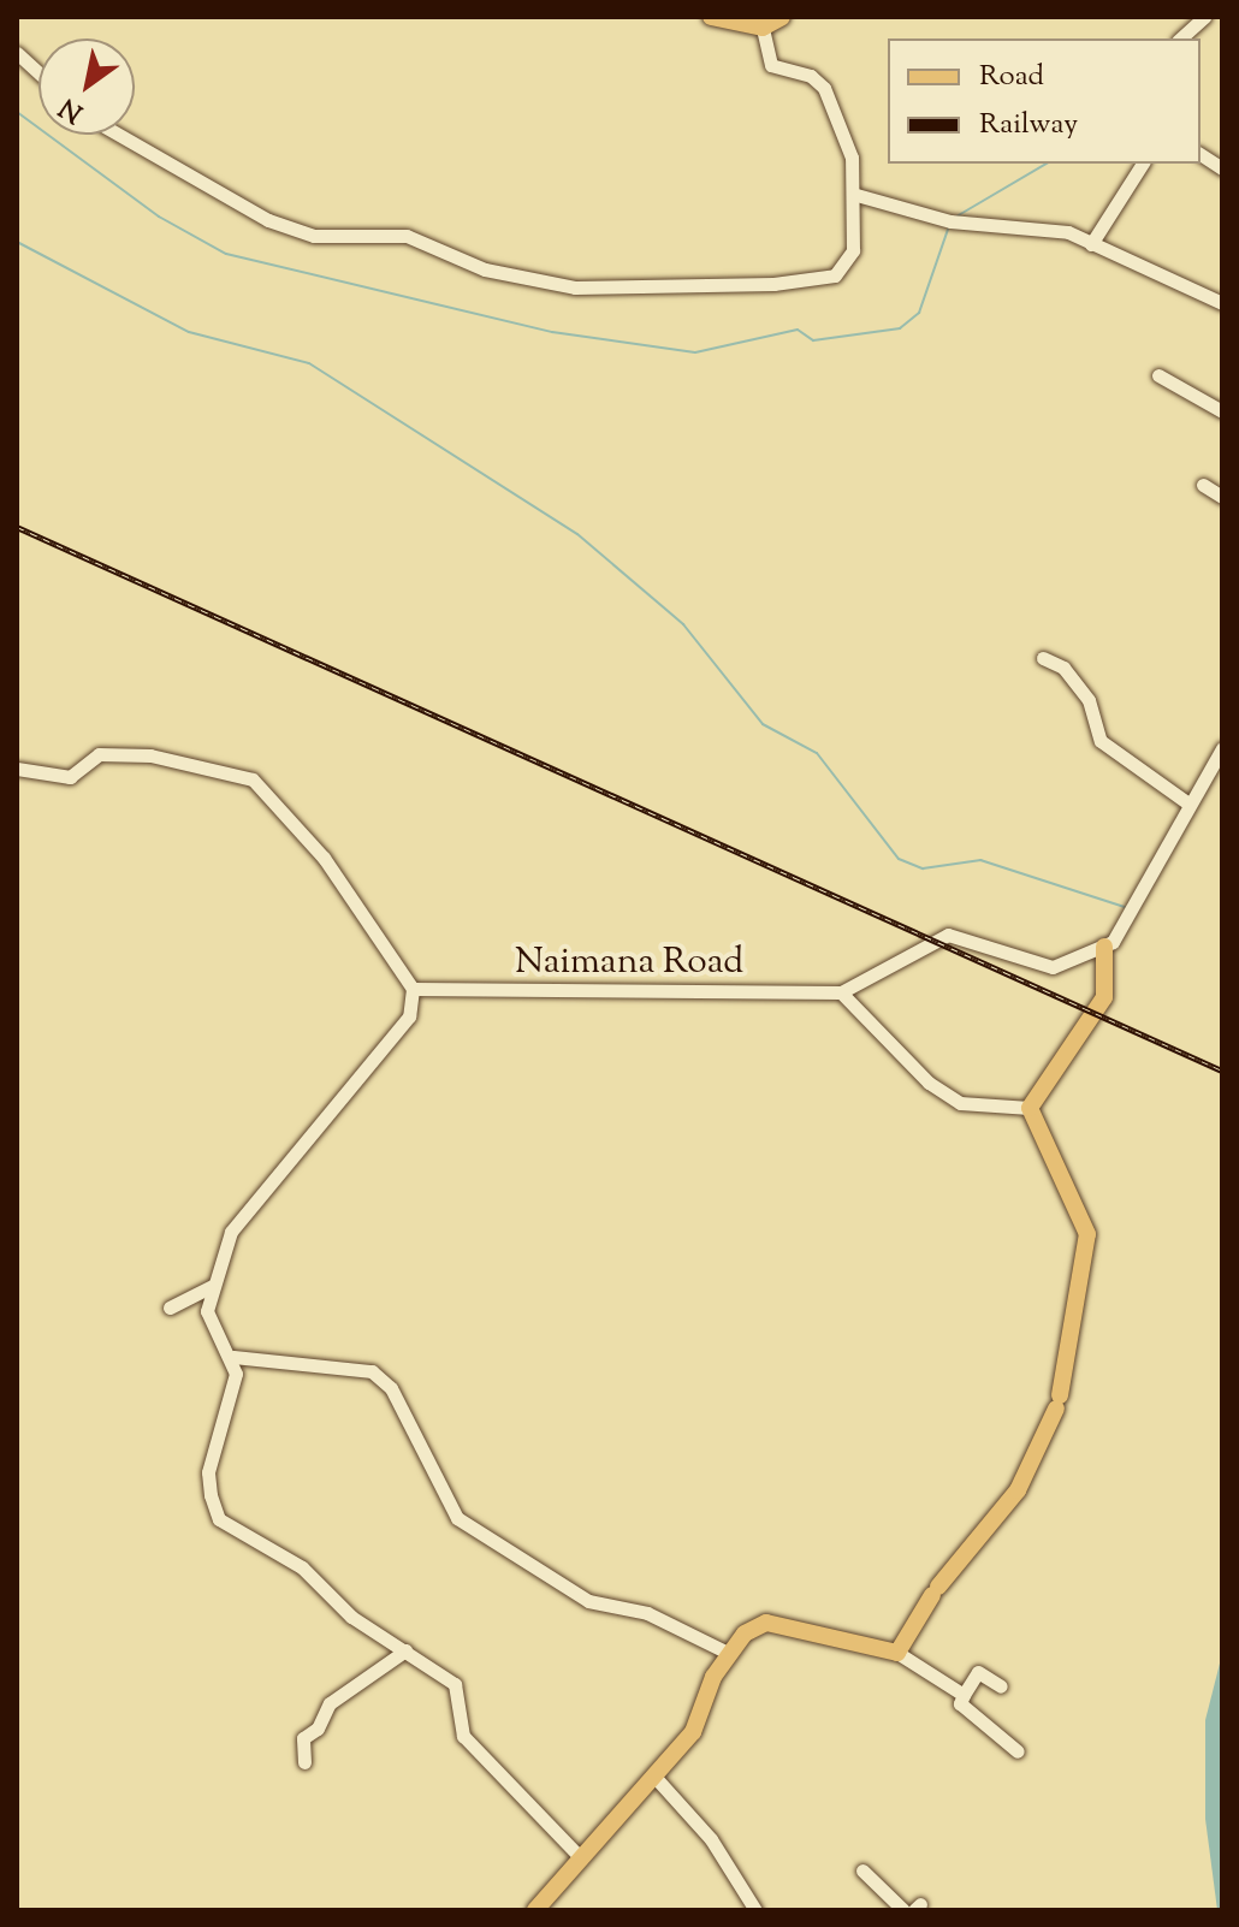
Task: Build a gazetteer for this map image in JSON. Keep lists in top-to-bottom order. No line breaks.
{"streets":{"street":["Naimana Road"]},"legend":["Road","Railway"],"north":"bottom left"}
